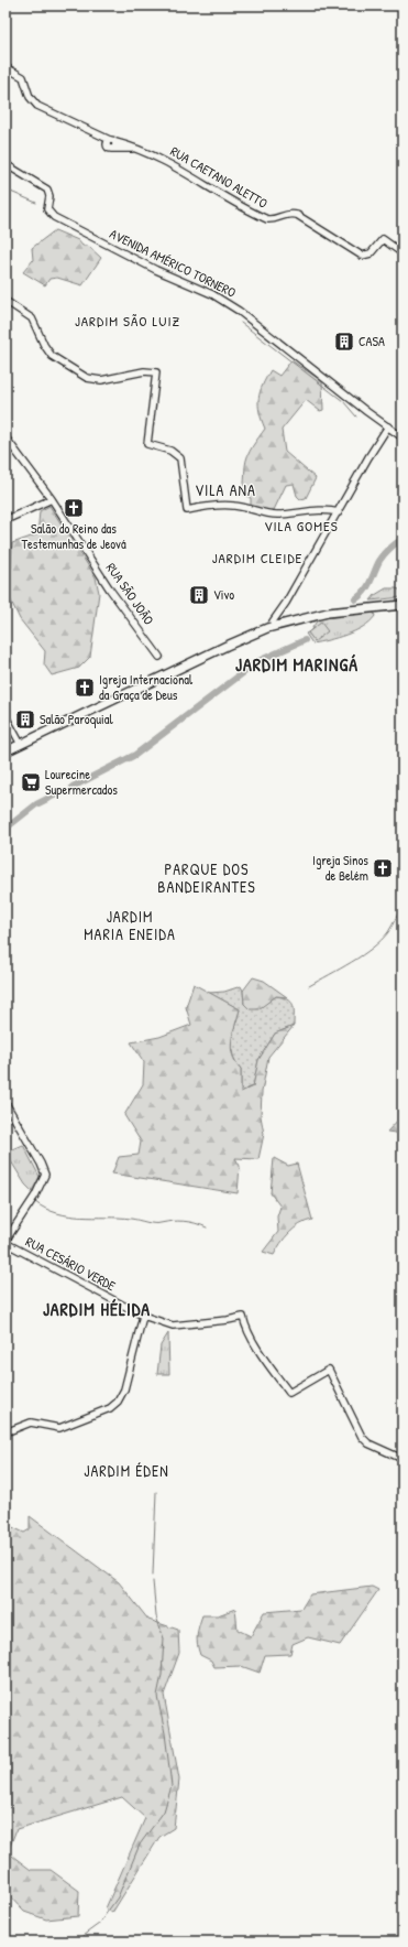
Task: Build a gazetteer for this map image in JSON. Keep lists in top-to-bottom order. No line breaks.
{"streets":{"street":["RUA CAETANO ALETTO","AVENIDA AMÉRICO TORNERO","RUA SÃO JOÃO","RUA CESÁRIO VERDE"]},"districts":["JARDIM SÃO LUIZ","VILA ANA","VILA GOMES","JARDIM CLEIDE","JARDIM MARINGÁ","PARQUE DOS BANDEIRANTES","JARDIM MARIA ENEIDA","JARDIM HÉLIDA","JARDIM ÉDEN"],"places":{"building":["CASA","Vivo","Salão Paroquial"],"church":["Salão do Reino das Testemunhas de Jeová","Igreja Internacional da Graça de Deus","Igreja Sinos de Belém"],"supermarket":["Lourecine Supermercados"]}}
